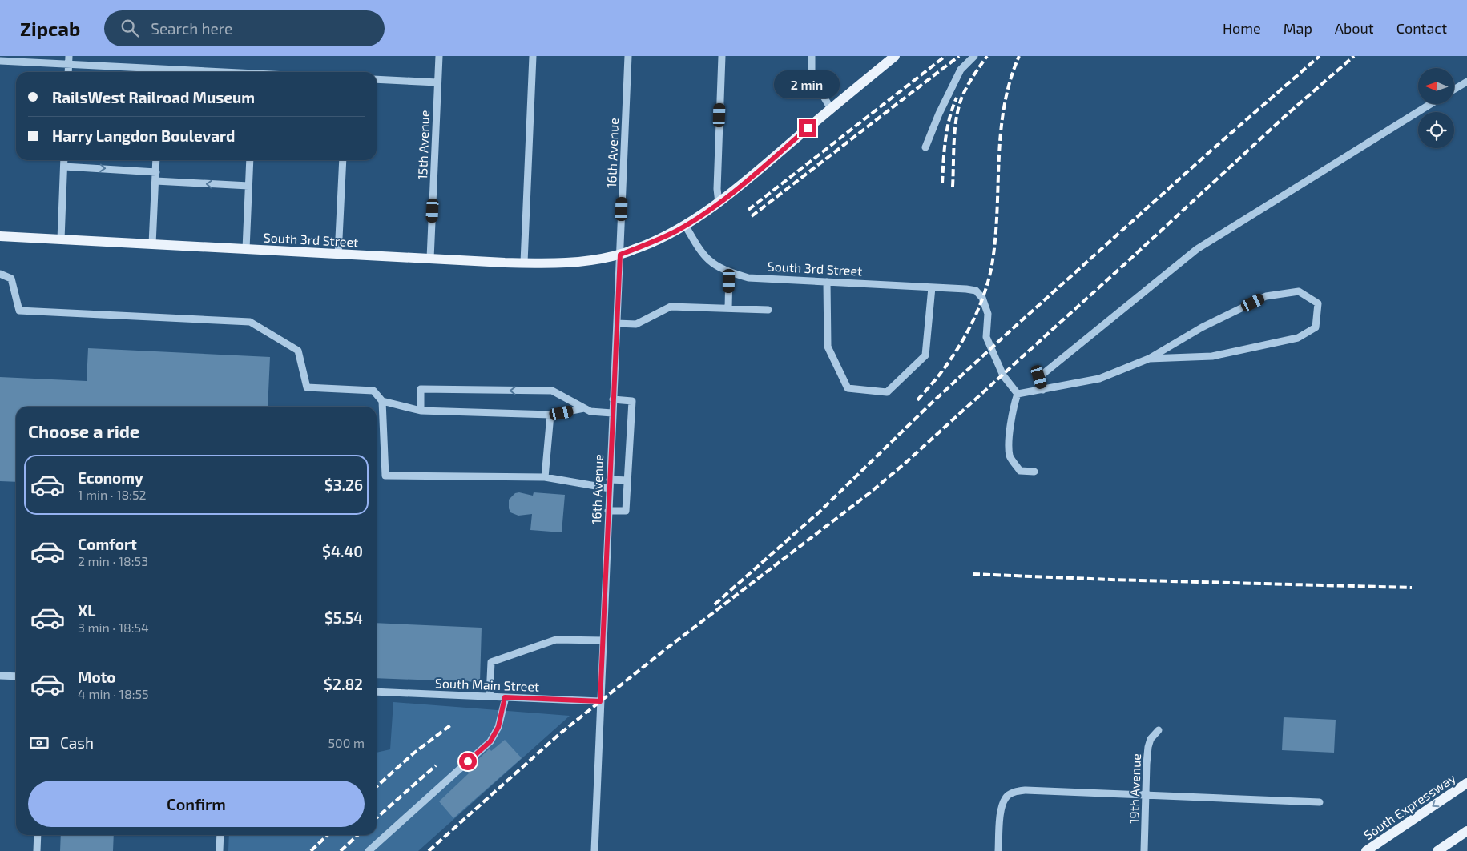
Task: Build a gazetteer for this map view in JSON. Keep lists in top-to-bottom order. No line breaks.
{"streets":{"main road":["South 3rd Street","South Expressway"],"street":["15th Avenue","16th Avenue","South Main Street","19th Avenue"]},"crossings":[["15th Avenue","South 3rd Street"],["16th Avenue","South 3rd Street"],["16th Avenue","South Main Street"]],"one_way":["South Expressway"],"north":"left","page":{"header":"Zipcab","search":"Search here","nav":["Home","Map","About","Contact"],"bubble":"2 min","banner":["RailsWest Railroad Museum","Harry Langdon Boulevard"],"heading":"Choose a ride","list":[{"name":"Economy","note":"1 min · 18:52","value":"$3.26"},{"name":"Comfort","note":"2 min · 18:53","value":"$4.40"},{"name":"XL","note":"3 min · 18:54","value":"$5.54"},{"name":"Moto","note":"4 min · 18:55","value":"$2.82"}],"pay":["Cash","500 m"],"buttons":"Confirm"}}
